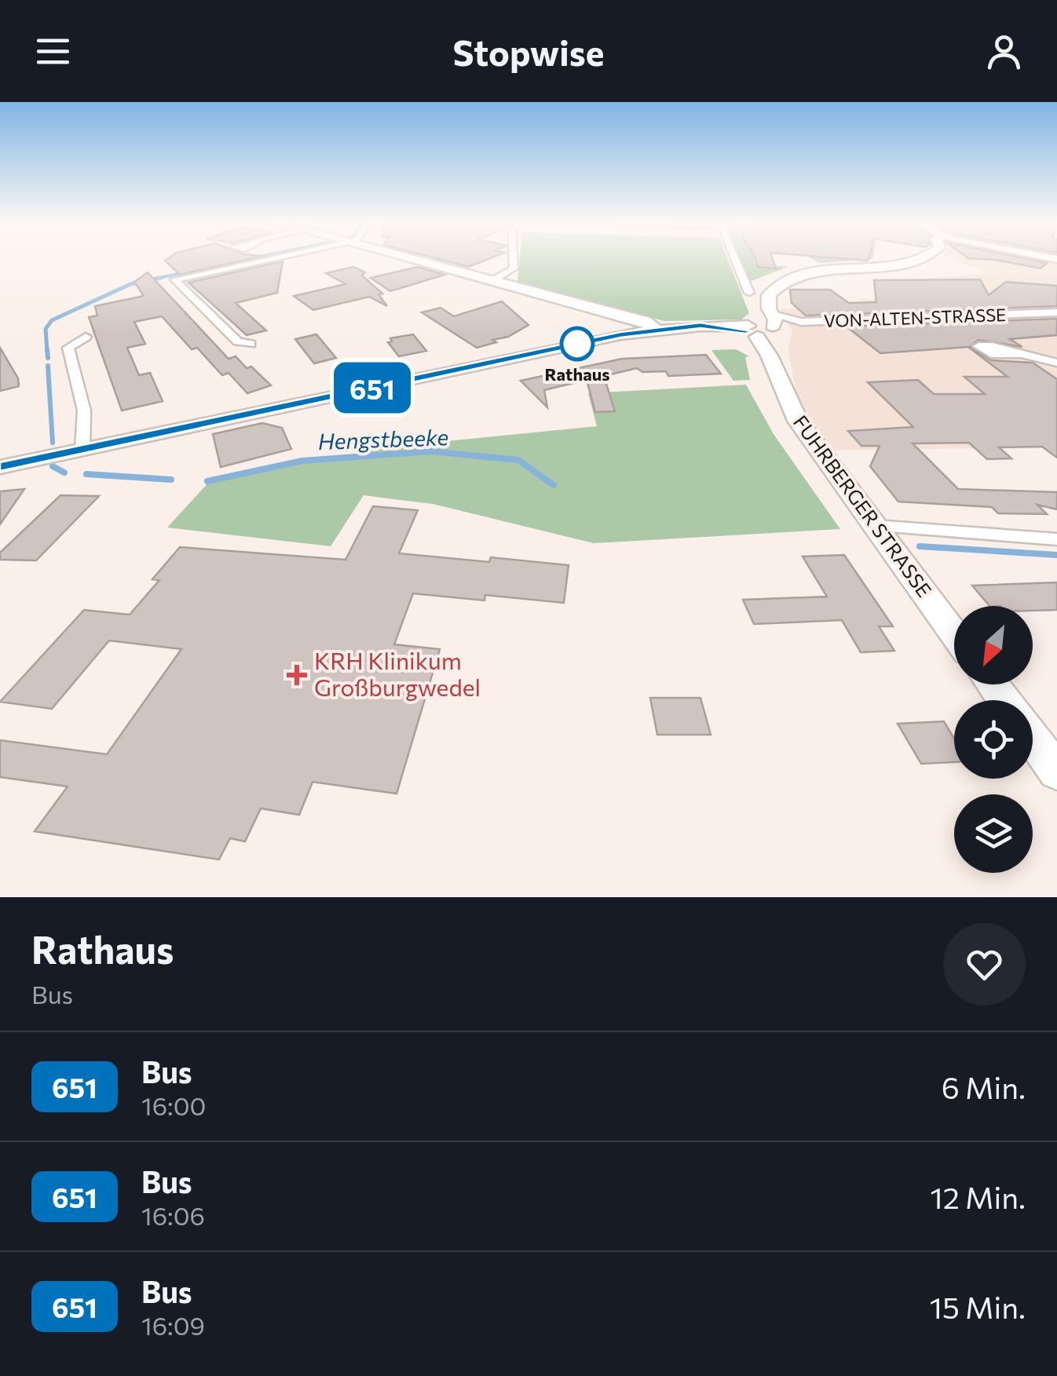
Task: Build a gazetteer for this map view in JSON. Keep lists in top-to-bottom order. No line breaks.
{"streets":{"street":["VON-ALTEN-STRASSE","FUHRBERGER STRASSE"]},"crossings":[["VON-ALTEN-STRASSE","FUHRBERGER STRASSE"]],"water":["Hengstbeeke"],"places":{"other":["Rathaus"],"health":["KRH Klinikum Großburgwedel"]},"lines":["bus line 651"],"north":"bottom left","page":{"header":"Stopwise","on_map":"651","heading":["Rathaus","Bus"],"list":[{"mark":"651","name":"Bus","note":"16:00","value":"6 Min."},{"mark":"651","name":"Bus","note":"16:06","value":"12 Min."},{"mark":"651","name":"Bus","note":"16:09","value":"15 Min."}]}}
